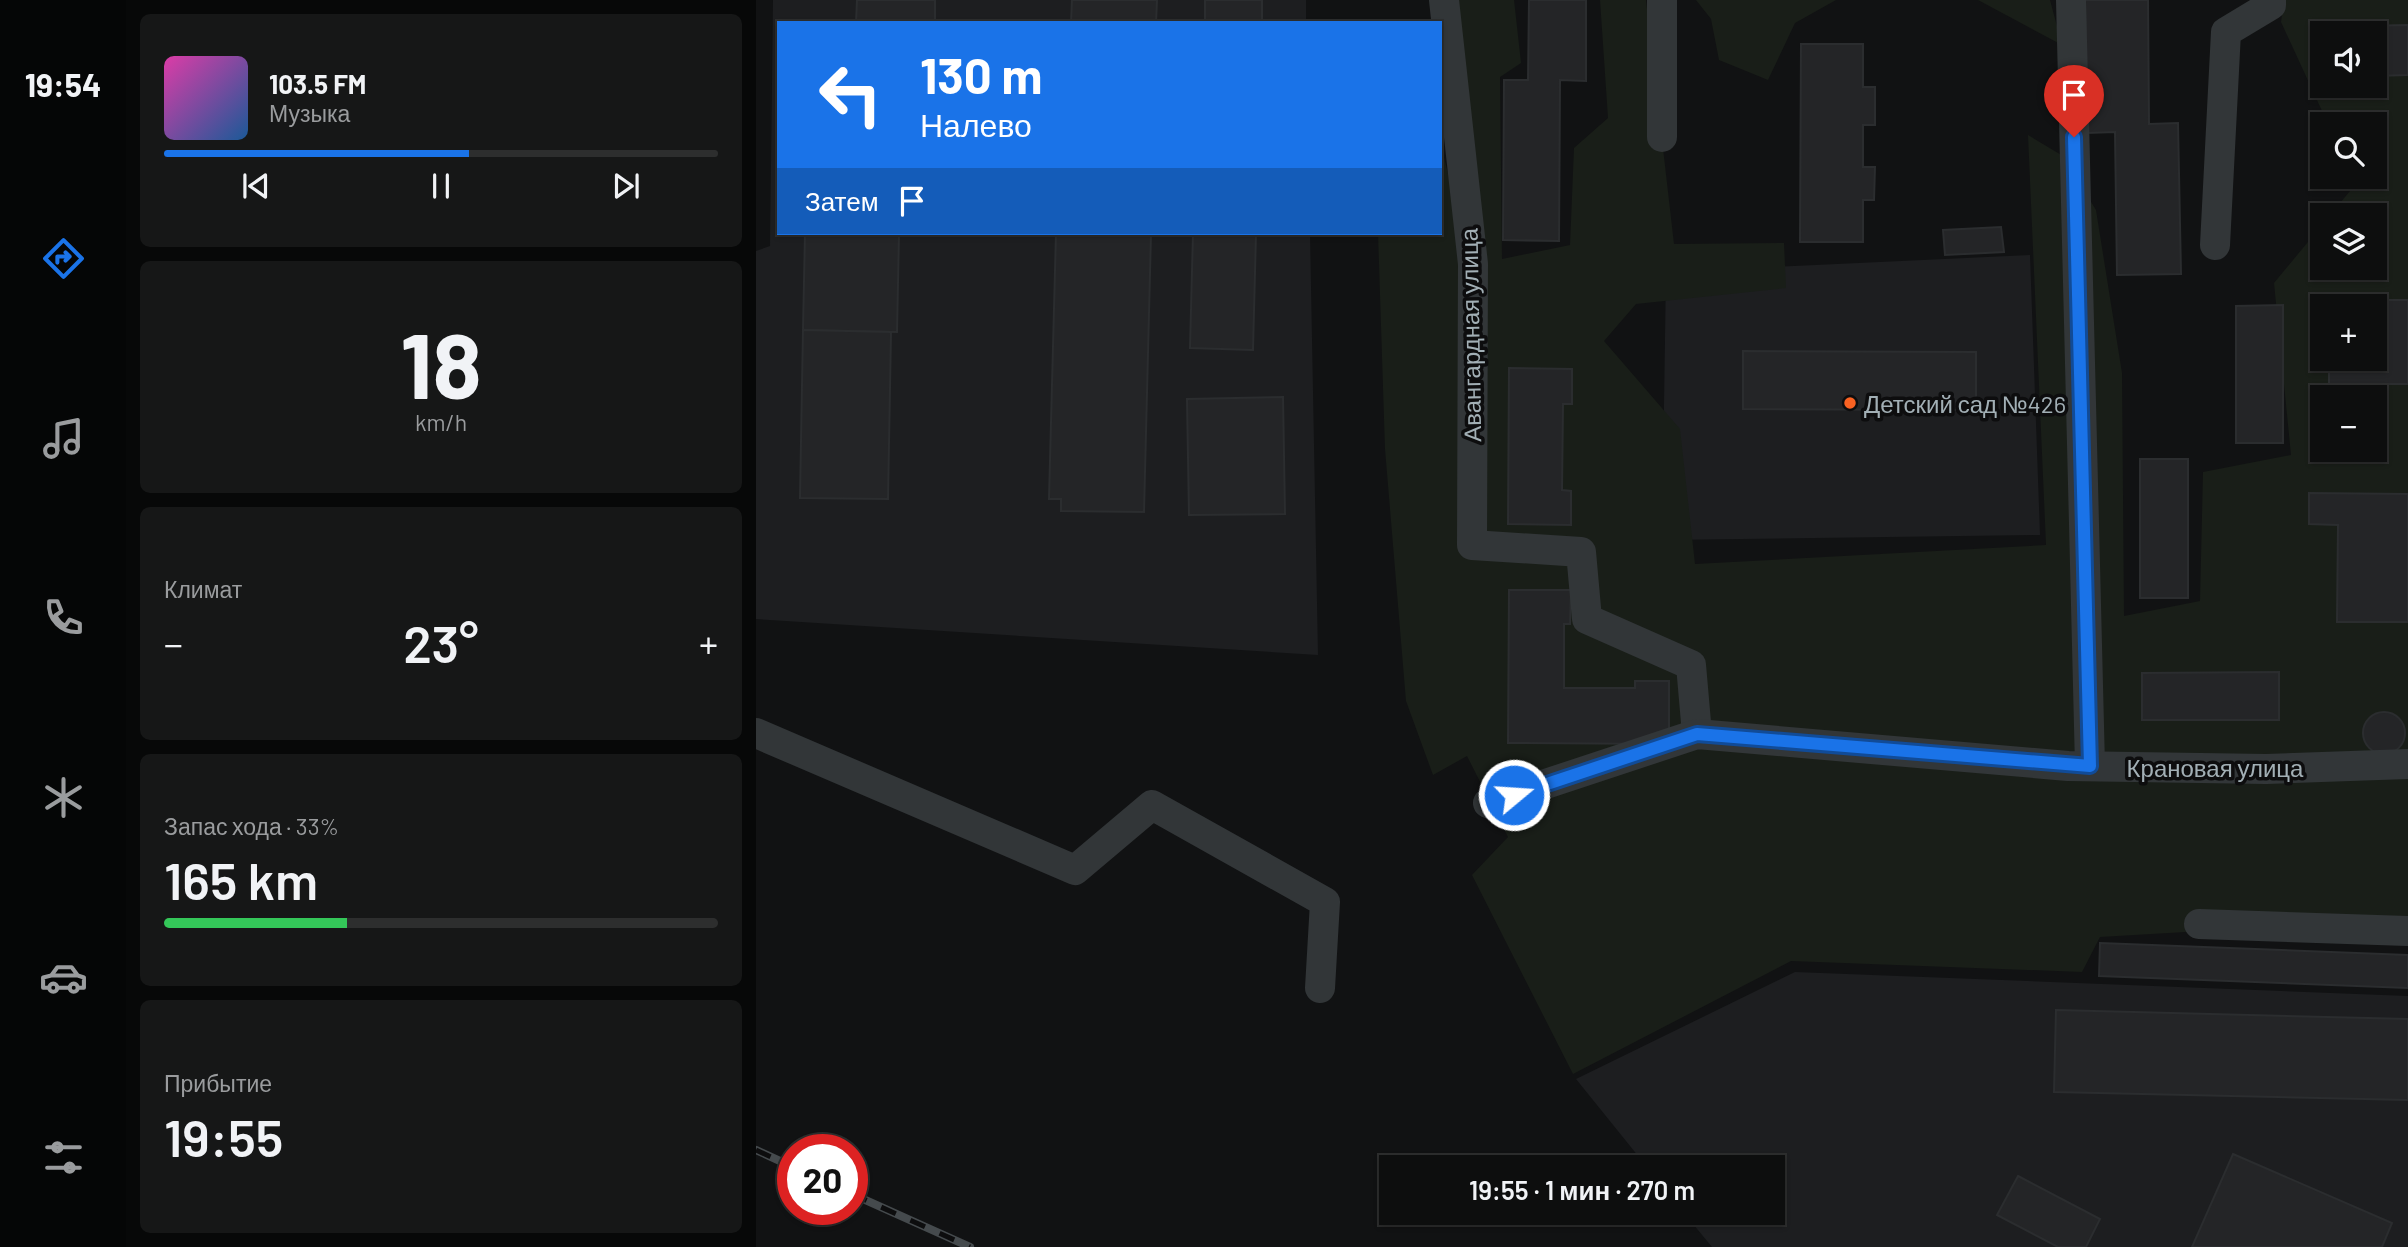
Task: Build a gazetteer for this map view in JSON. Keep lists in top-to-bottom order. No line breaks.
{"streets":{"street":["Авангардная улица","Крановая улица"]},"crossings":[["Авангардная улица","Крановая улица"]],"places":["Детский сад №426"],"page":{"tabs":"19:54","map_buttons":["+","−"],"turn":["130 m","Налево"],"song":["103.5 FM","Музыка"],"then":"Затем","tile":[["18","km/h"],"Климат",["Запас хода · 33%","165 km"],["Прибытие","19:55"]],"heat":["−","23°","+"],"limit":"20","trip":"19:55 · 1 мин · 270 m"}}
